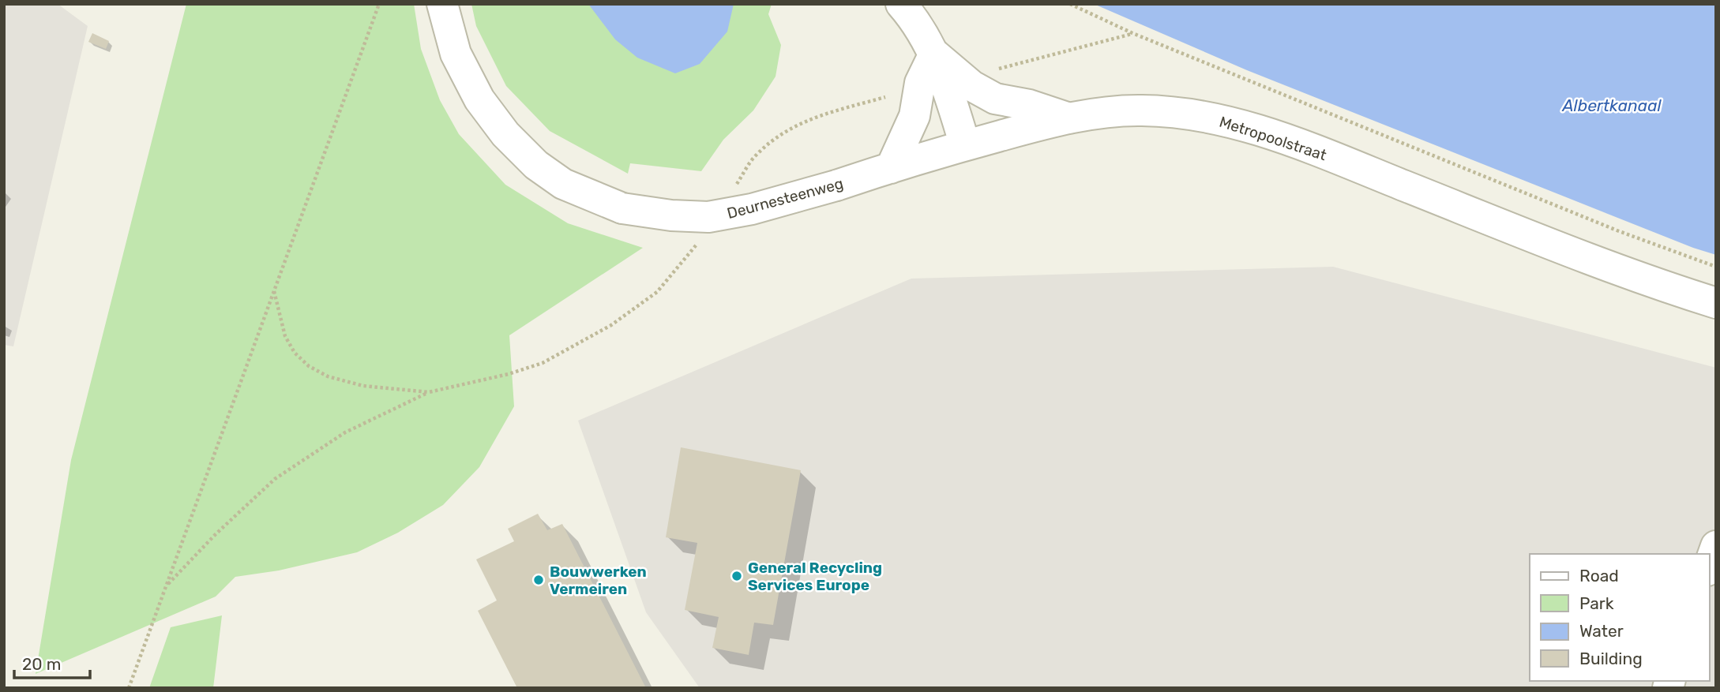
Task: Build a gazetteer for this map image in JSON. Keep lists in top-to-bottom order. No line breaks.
{"streets":{"street":["Metropoolstraat","Deurnesteenweg"]},"crossings":[["Metropoolstraat","Deurnesteenweg"]],"water":["Albertkanaal"],"places":["General Recycling Services Europe","Bouwwerken Vermeiren"],"legend":["Road","Park","Water","Building"],"scale_bar":"20 m"}
